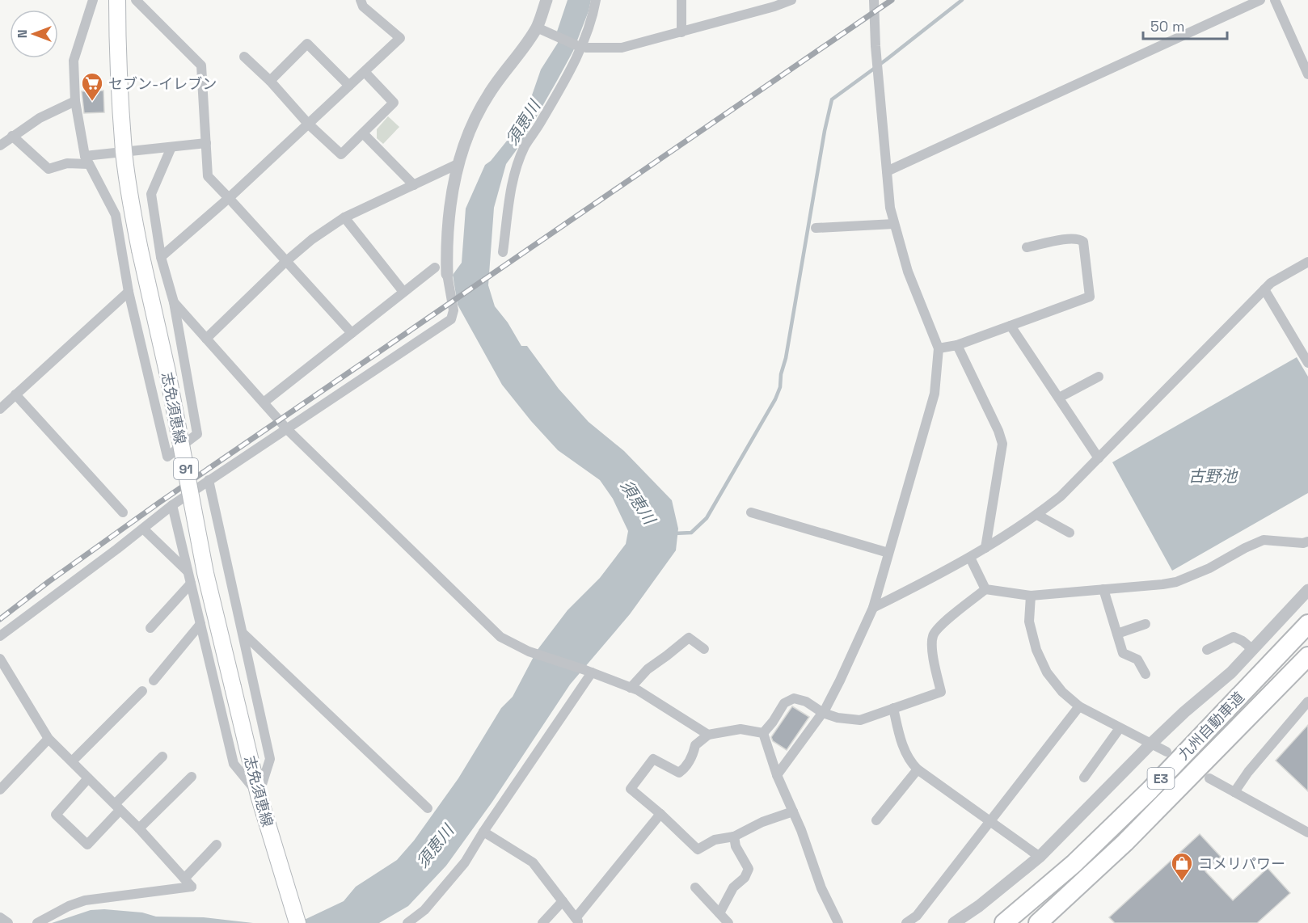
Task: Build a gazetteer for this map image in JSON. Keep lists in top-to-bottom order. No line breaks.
{"streets":{"highway":["九州自動車道","E3"],"main road":["志免須恵線","91"]},"water":["須恵川","古野池"],"places":{"supermarket":["セブン-イレブン"],"shop":["コメリパワー"]},"scale_bar":"50 m","north":"left"}
